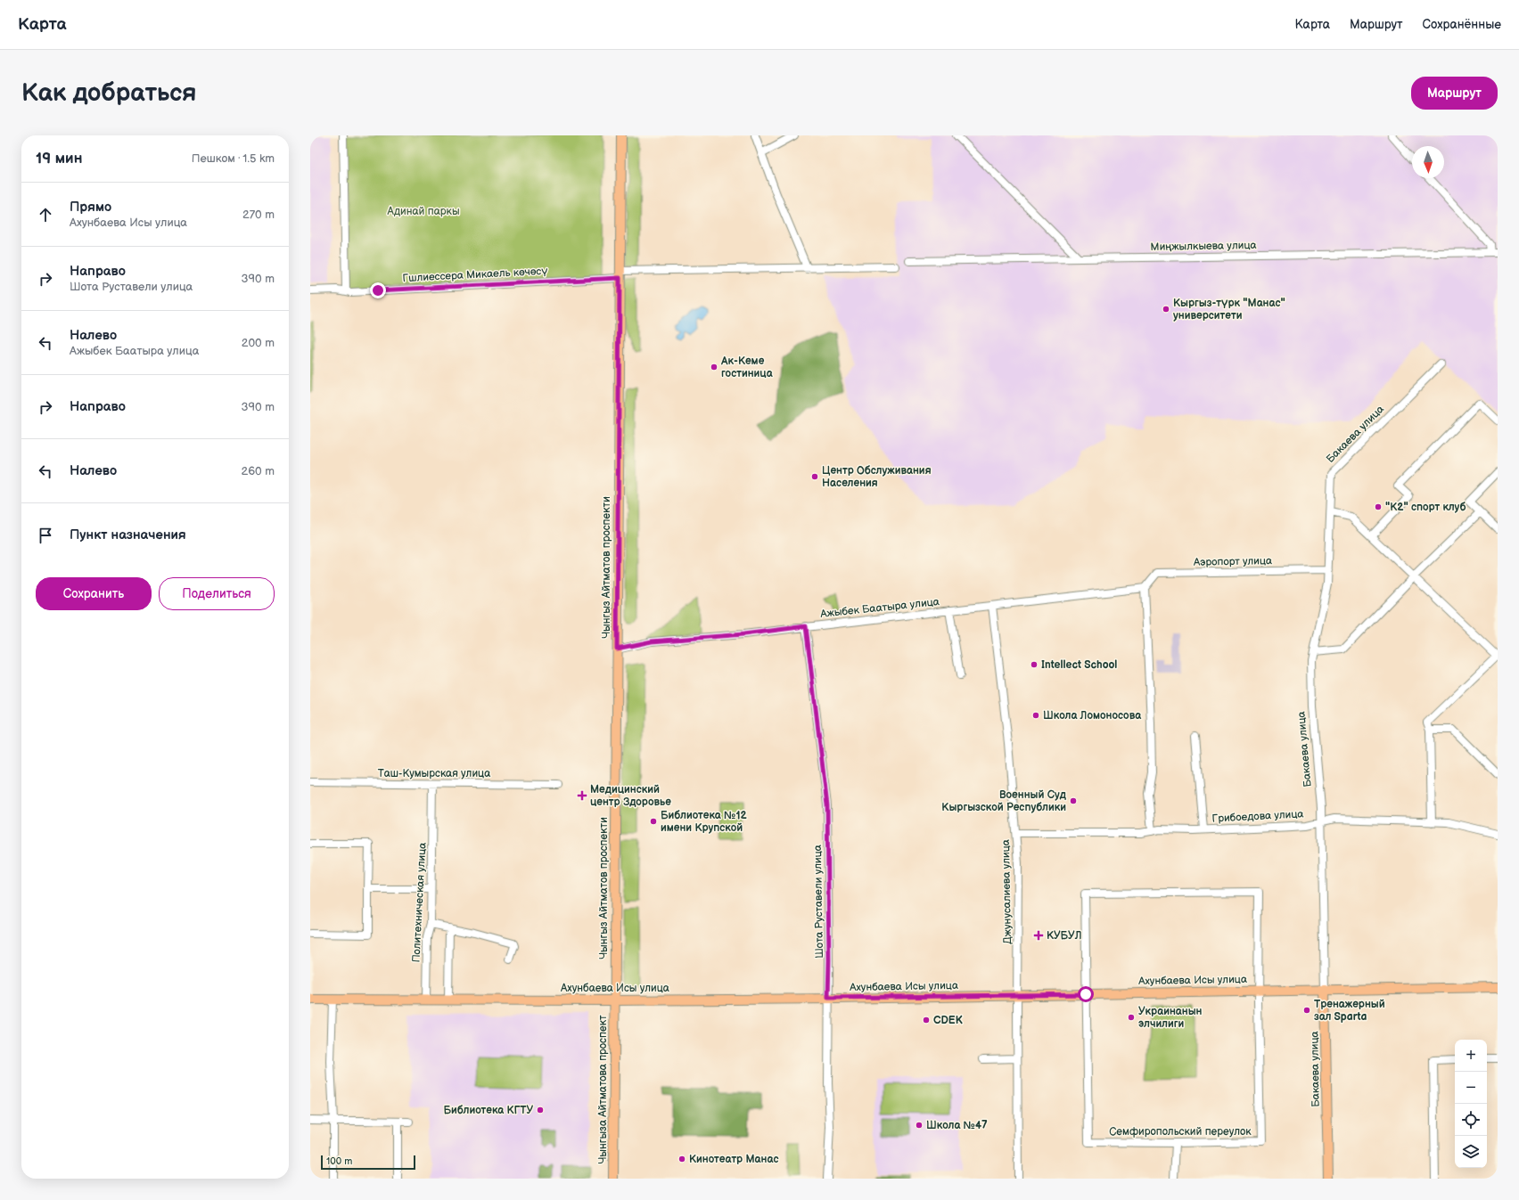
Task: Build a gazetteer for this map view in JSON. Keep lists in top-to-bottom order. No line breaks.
{"streets":{"main road":["Бакаева улица","Чынгыз Айтматов проспекти","Ахунбаева Исы улица","Чынгыза Айтматова проспект"],"street":["Миңжылкыева улица","Гшлиессера Микаель көчөсү","Аэропорт улица","Ажыбек Баатыра улица","Таш-Кумырская улица","Грибоедова улица","Джунусалиева улица","Шота Руставели улица","Политехническая улица","Семфиропольский переулок"]},"crossings":[["Гшлиессера Микаель көчөсү","Чынгыз Айтматов проспекти"],["Бакаева улица","Аэропорт улица"],["Бакаева улица","Грибоедова улица"],["Бакаева улица","Ахунбаева Исы улица"],["Аэропорт улица","Ажыбек Баатыра улица"],["Чынгыз Айтматов проспекти","Ажыбек Баатыра улица"],["Чынгыз Айтматов проспекти","Ахунбаева Исы улица"],["Чынгыз Айтматов проспекти","Чынгыза Айтматова проспект"],["Ажыбек Баатыра улица","Джунусалиева улица"],["Ажыбек Баатыра улица","Шота Руставели улица"],["Таш-Кумырская улица","Политехническая улица"],["Грибоедова улица","Джунусалиева улица"],["Джунусалиева улица","Ахунбаева Исы улица"],["Шота Руставели улица","Ахунбаева Исы улица"],["Политехническая улица","Ахунбаева Исы улица"],["Ахунбаева Исы улица","Чынгыза Айтматова проспект"],["Ахунбаева Исы улица","Семфиропольский переулок"]],"parks":["Адинай паркы"],"places":{"other":["Кыргыз-түрк \"Манас\" университети","Ак-Кеме гостиница","Центр Обслуживания Населения","\"К2\" спорт клуб","Intellect School","Школа Ломоносова","Военный Суд Кыргызской Республики","Библиотека №12 имени Крупской","Тренажерный зал Sparta","Украинанын элчилиги","CDEK","Библиотека КГТУ","Школа №47","Кинотеатр Манас"],"health":["Медицинский центр Здоровье","КУБУЛ"]},"scale_bar":"100 m","north":"bottom","page":{"header":"Карта","nav":["Карта","Маршрут","Сохранённые"],"buttons":["Маршрут",["Сохранить","Поделиться"]],"title":"Как добраться","heading":["19 мин","Пешком · 1.5 km"],"list":[["Прямо","Ахунбаева Исы улица","270 m"],["Направо","Шота Руставели улица","390 m"],["Налево","Ажыбек Баатыра улица","200 m"],["Направо","390 m"],["Налево","260 m"],"Пункт назначения"],"map_buttons":["+","−"],"scale":"100 m"}}
